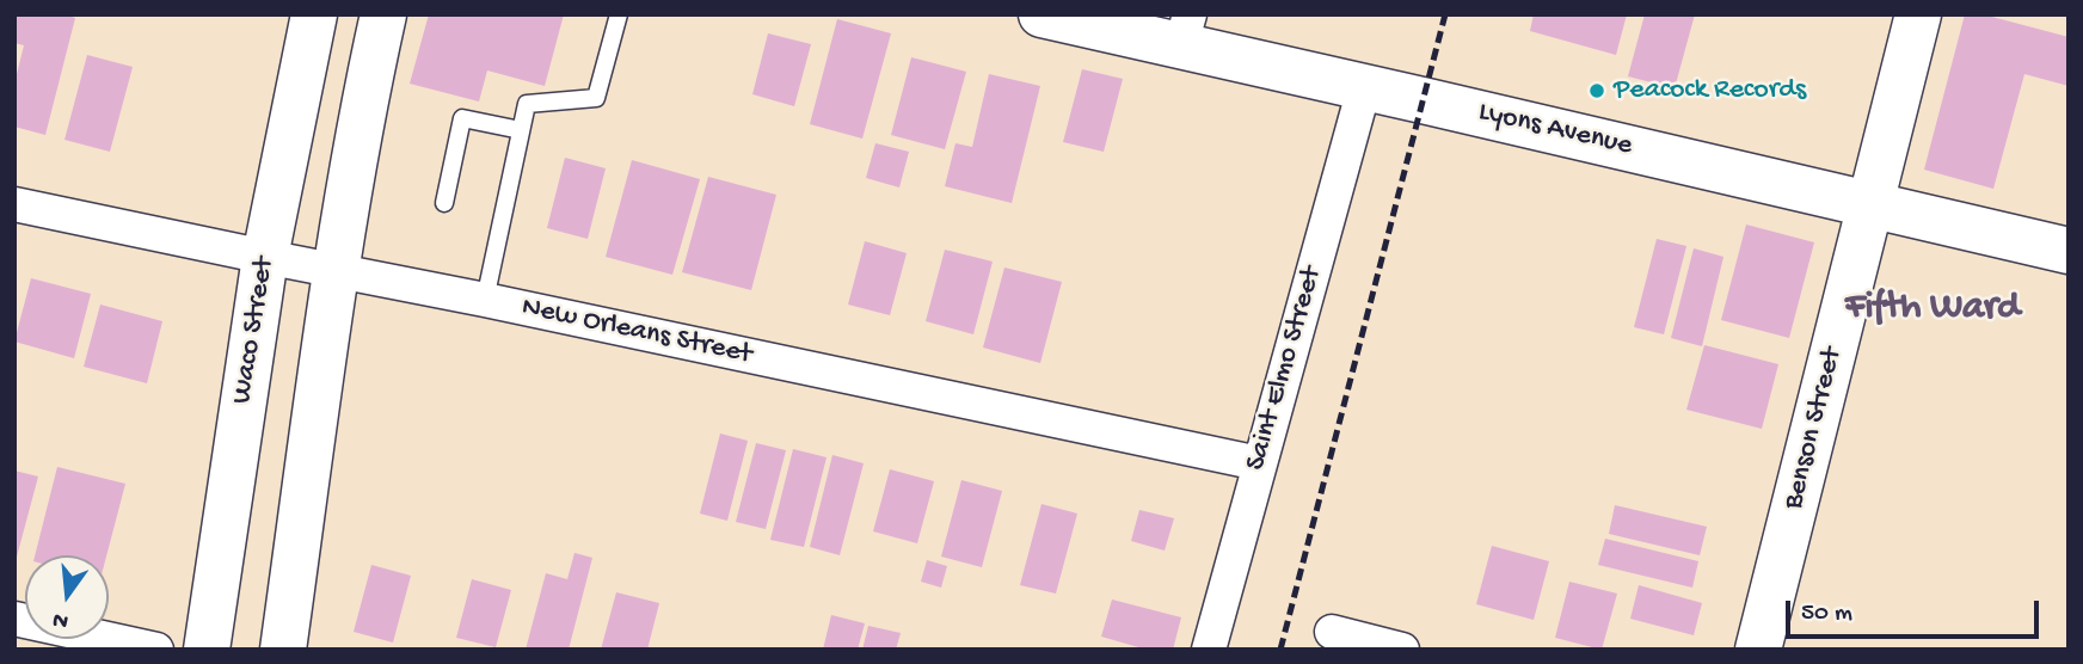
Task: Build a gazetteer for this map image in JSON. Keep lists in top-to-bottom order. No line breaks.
{"streets":{"street":["Lyons Avenue","Waco Street","New Orleans Street","Saint Elmo Street","Benson Street"]},"crossings":[["Lyons Avenue","Saint Elmo Street"],["Lyons Avenue","Benson Street"],["Waco Street","New Orleans Street"],["New Orleans Street","Saint Elmo Street"]],"districts":["Fifth Ward"],"places":["Peacock Records"],"scale_bar":"50 m","north":"bottom"}
